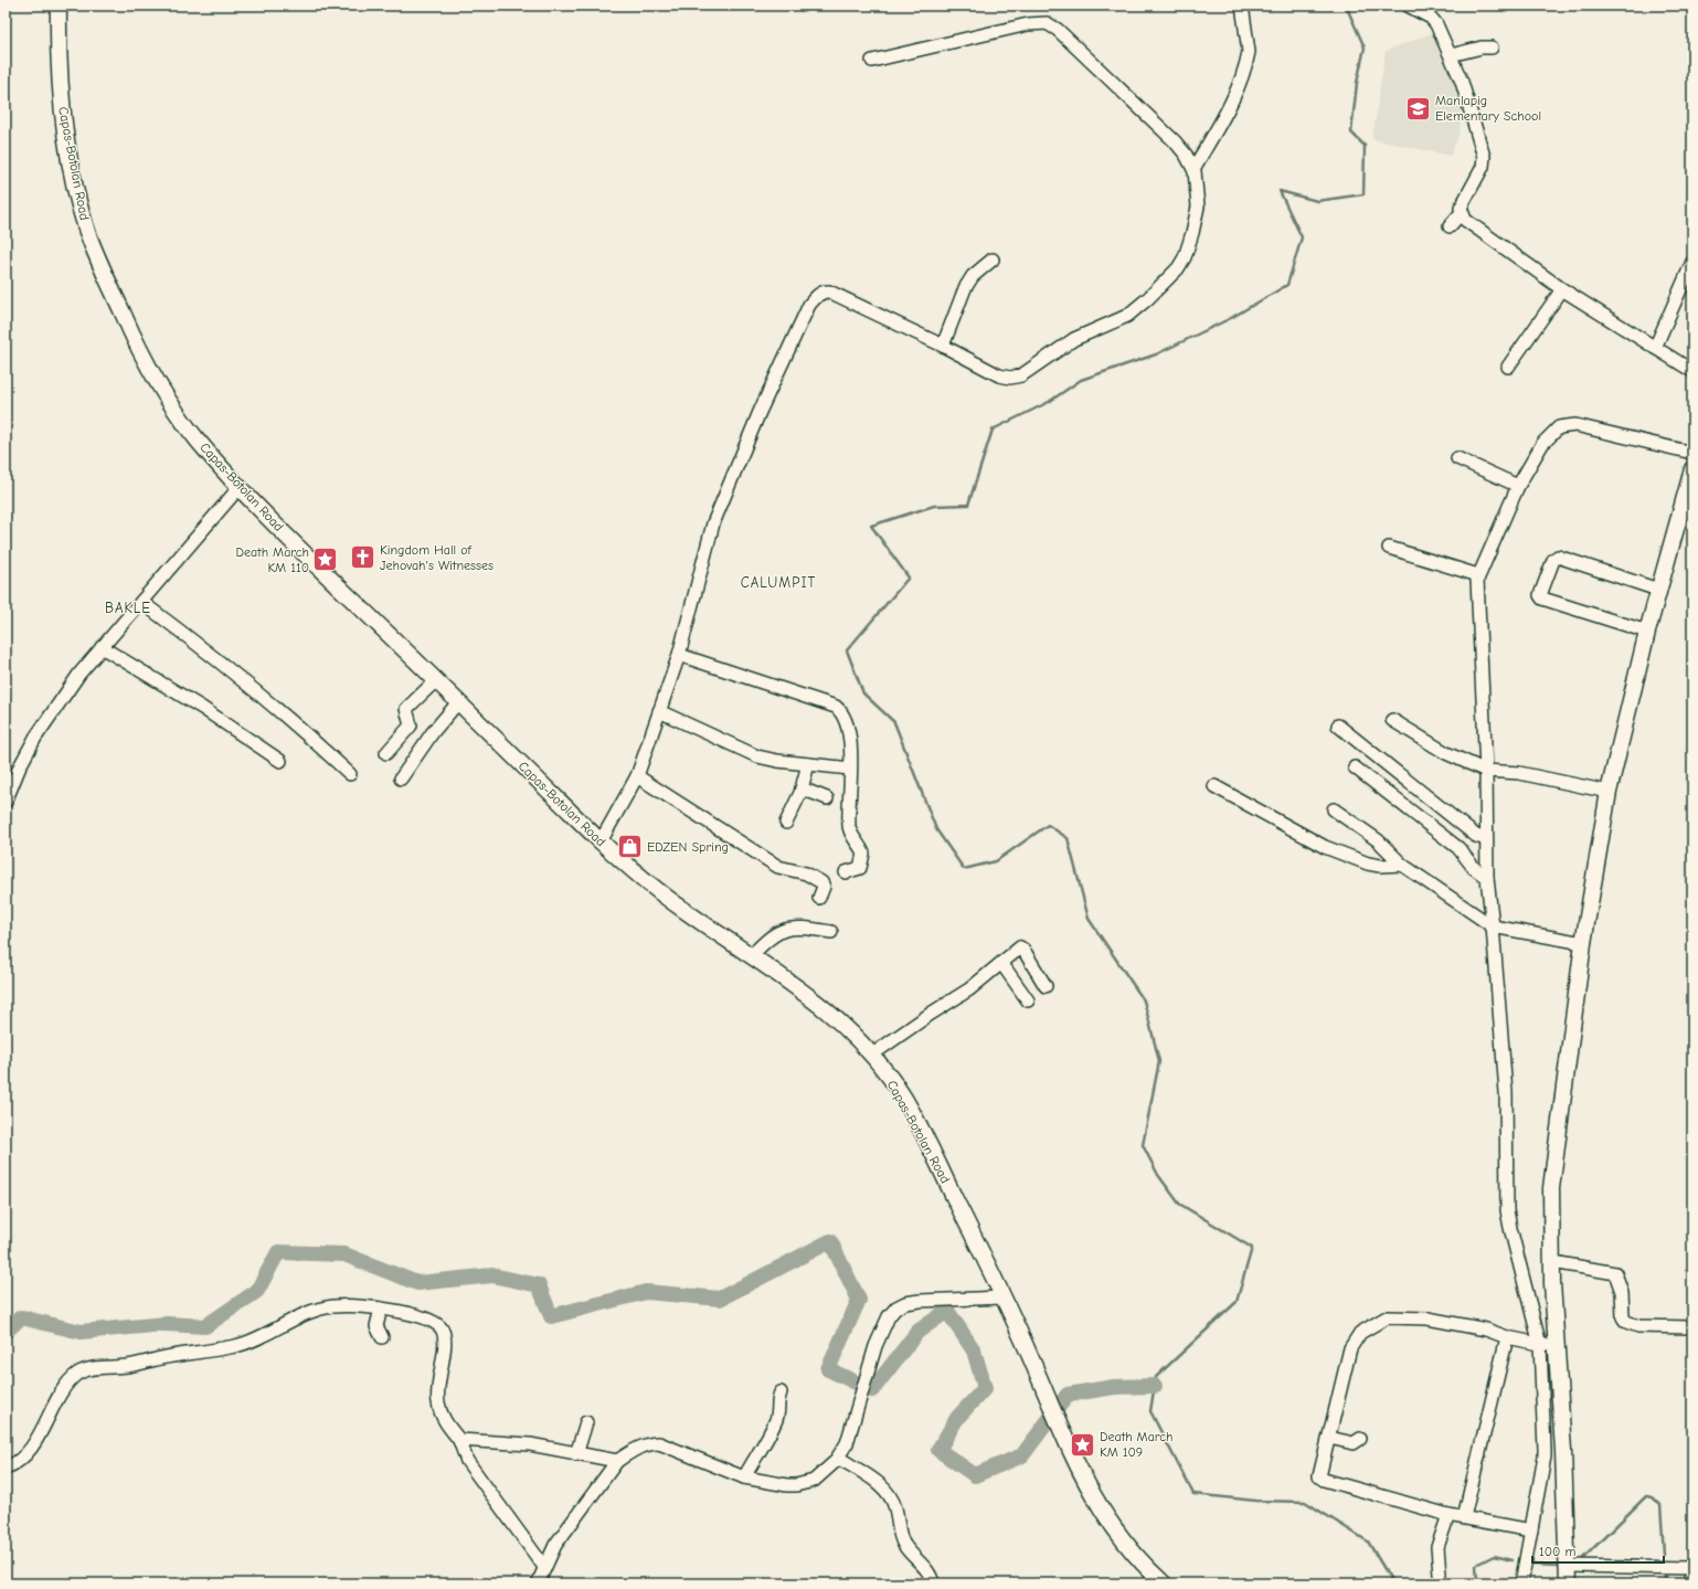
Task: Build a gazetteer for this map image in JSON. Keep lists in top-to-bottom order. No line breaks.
{"streets":{"main road":["Capas-Botolan Road"]},"districts":["CALUMPIT","BAKLE"],"places":{"school or university":["Manlapig Elementary School"],"church":["Kingdom Hall of Jehovah's Witnesses"],"place":["Death March KM 110","Death March KM 109"],"shop":["EDZEN Spring"]},"scale_bar":"100 m"}
